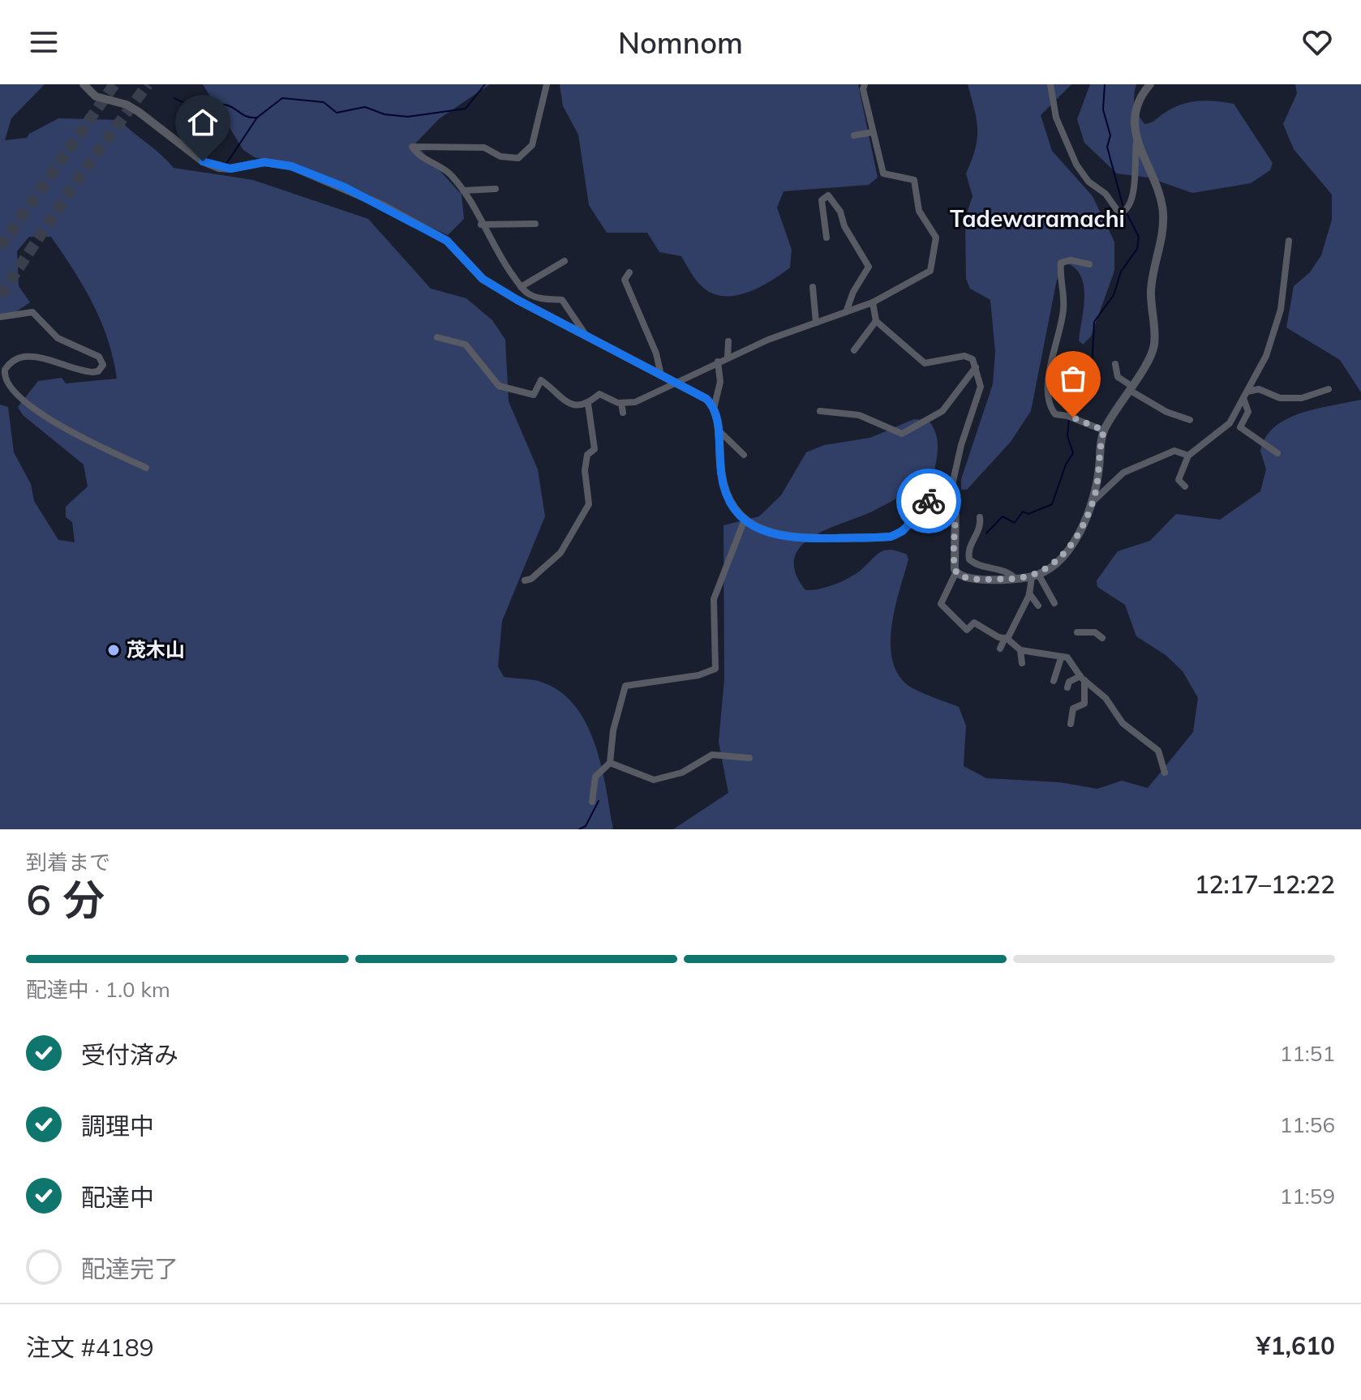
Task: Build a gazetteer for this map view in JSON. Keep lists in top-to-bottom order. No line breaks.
{"districts":["Tadewaramachi"],"places":["茂木山"],"page":{"header":"Nomnom","heading":["6 分","到着まで","12:17–12:22"],"panel":["注文 #4189","¥1,610"],"bar":"配達中 · 1.0 km","list":[["受付済み","11:51"],["調理中","11:56"],["配達中","11:59"],"配達完了"]}}
